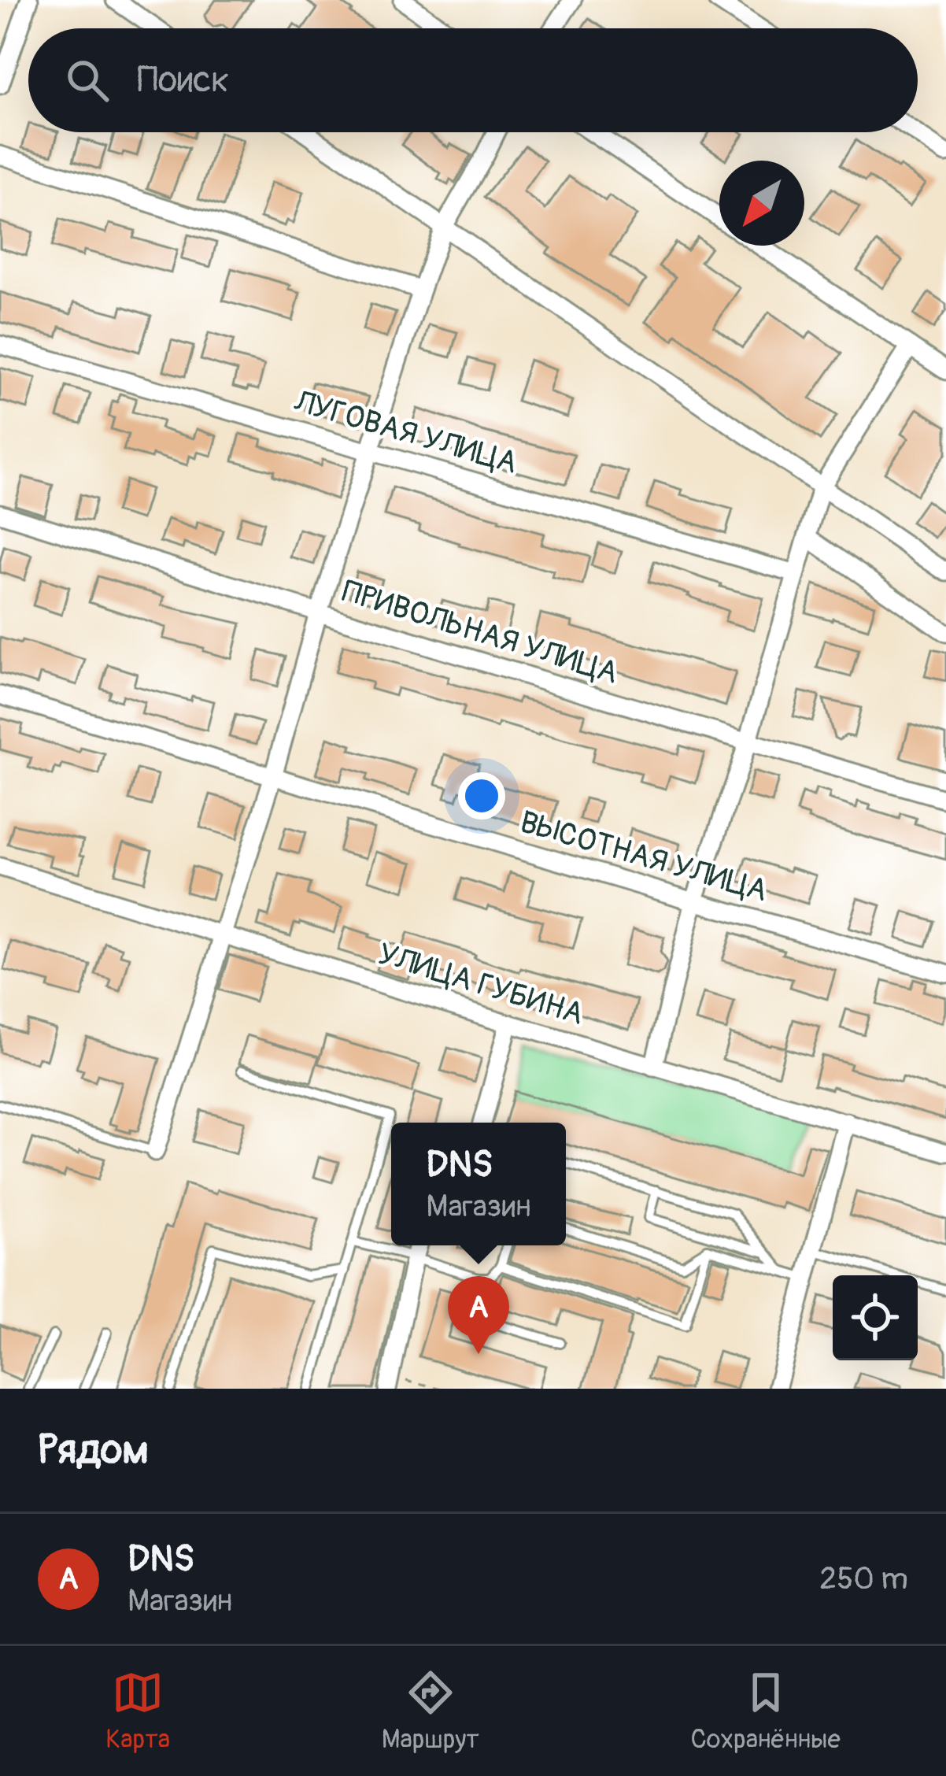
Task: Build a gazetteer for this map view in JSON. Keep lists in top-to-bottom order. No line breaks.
{"streets":{"street":["ЛУГОВАЯ УЛИЦА","ПРИВОЛЬНАЯ УЛИЦА","ВЫСОТНАЯ УЛИЦА","УЛИЦА ГУБИНА"]},"north":"bottom left","page":{"search":"Поиск","popup":["DNS","Магазин"],"pins":"A","heading":"Рядом","list":[{"mark":"A","name":"DNS","note":"Магазин","value":"250 m"}],"nav":["Карта","Маршрут","Сохранённые"]}}
